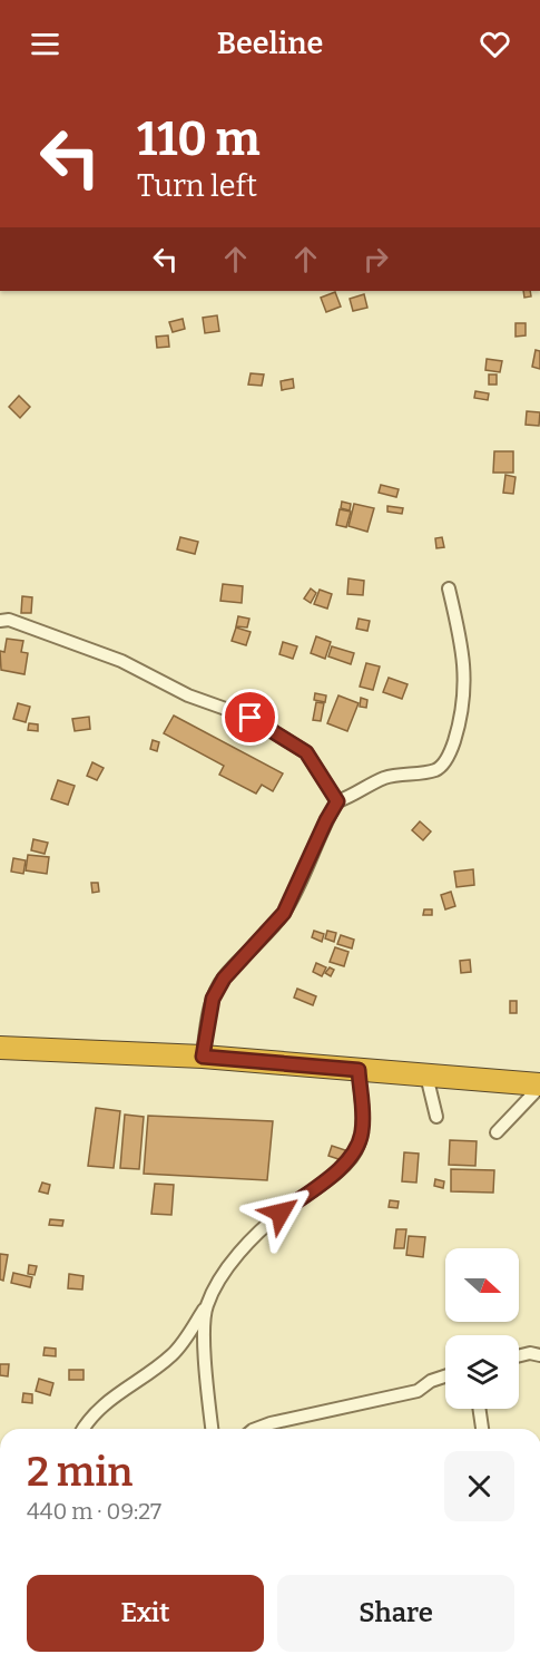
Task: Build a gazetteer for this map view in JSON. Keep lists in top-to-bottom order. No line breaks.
{"north":"right","page":{"header":"Beeline","turn":["110 m","Turn left"],"heading":["2 min","440 m · 09:27"],"buttons":["Exit","Share"]}}
